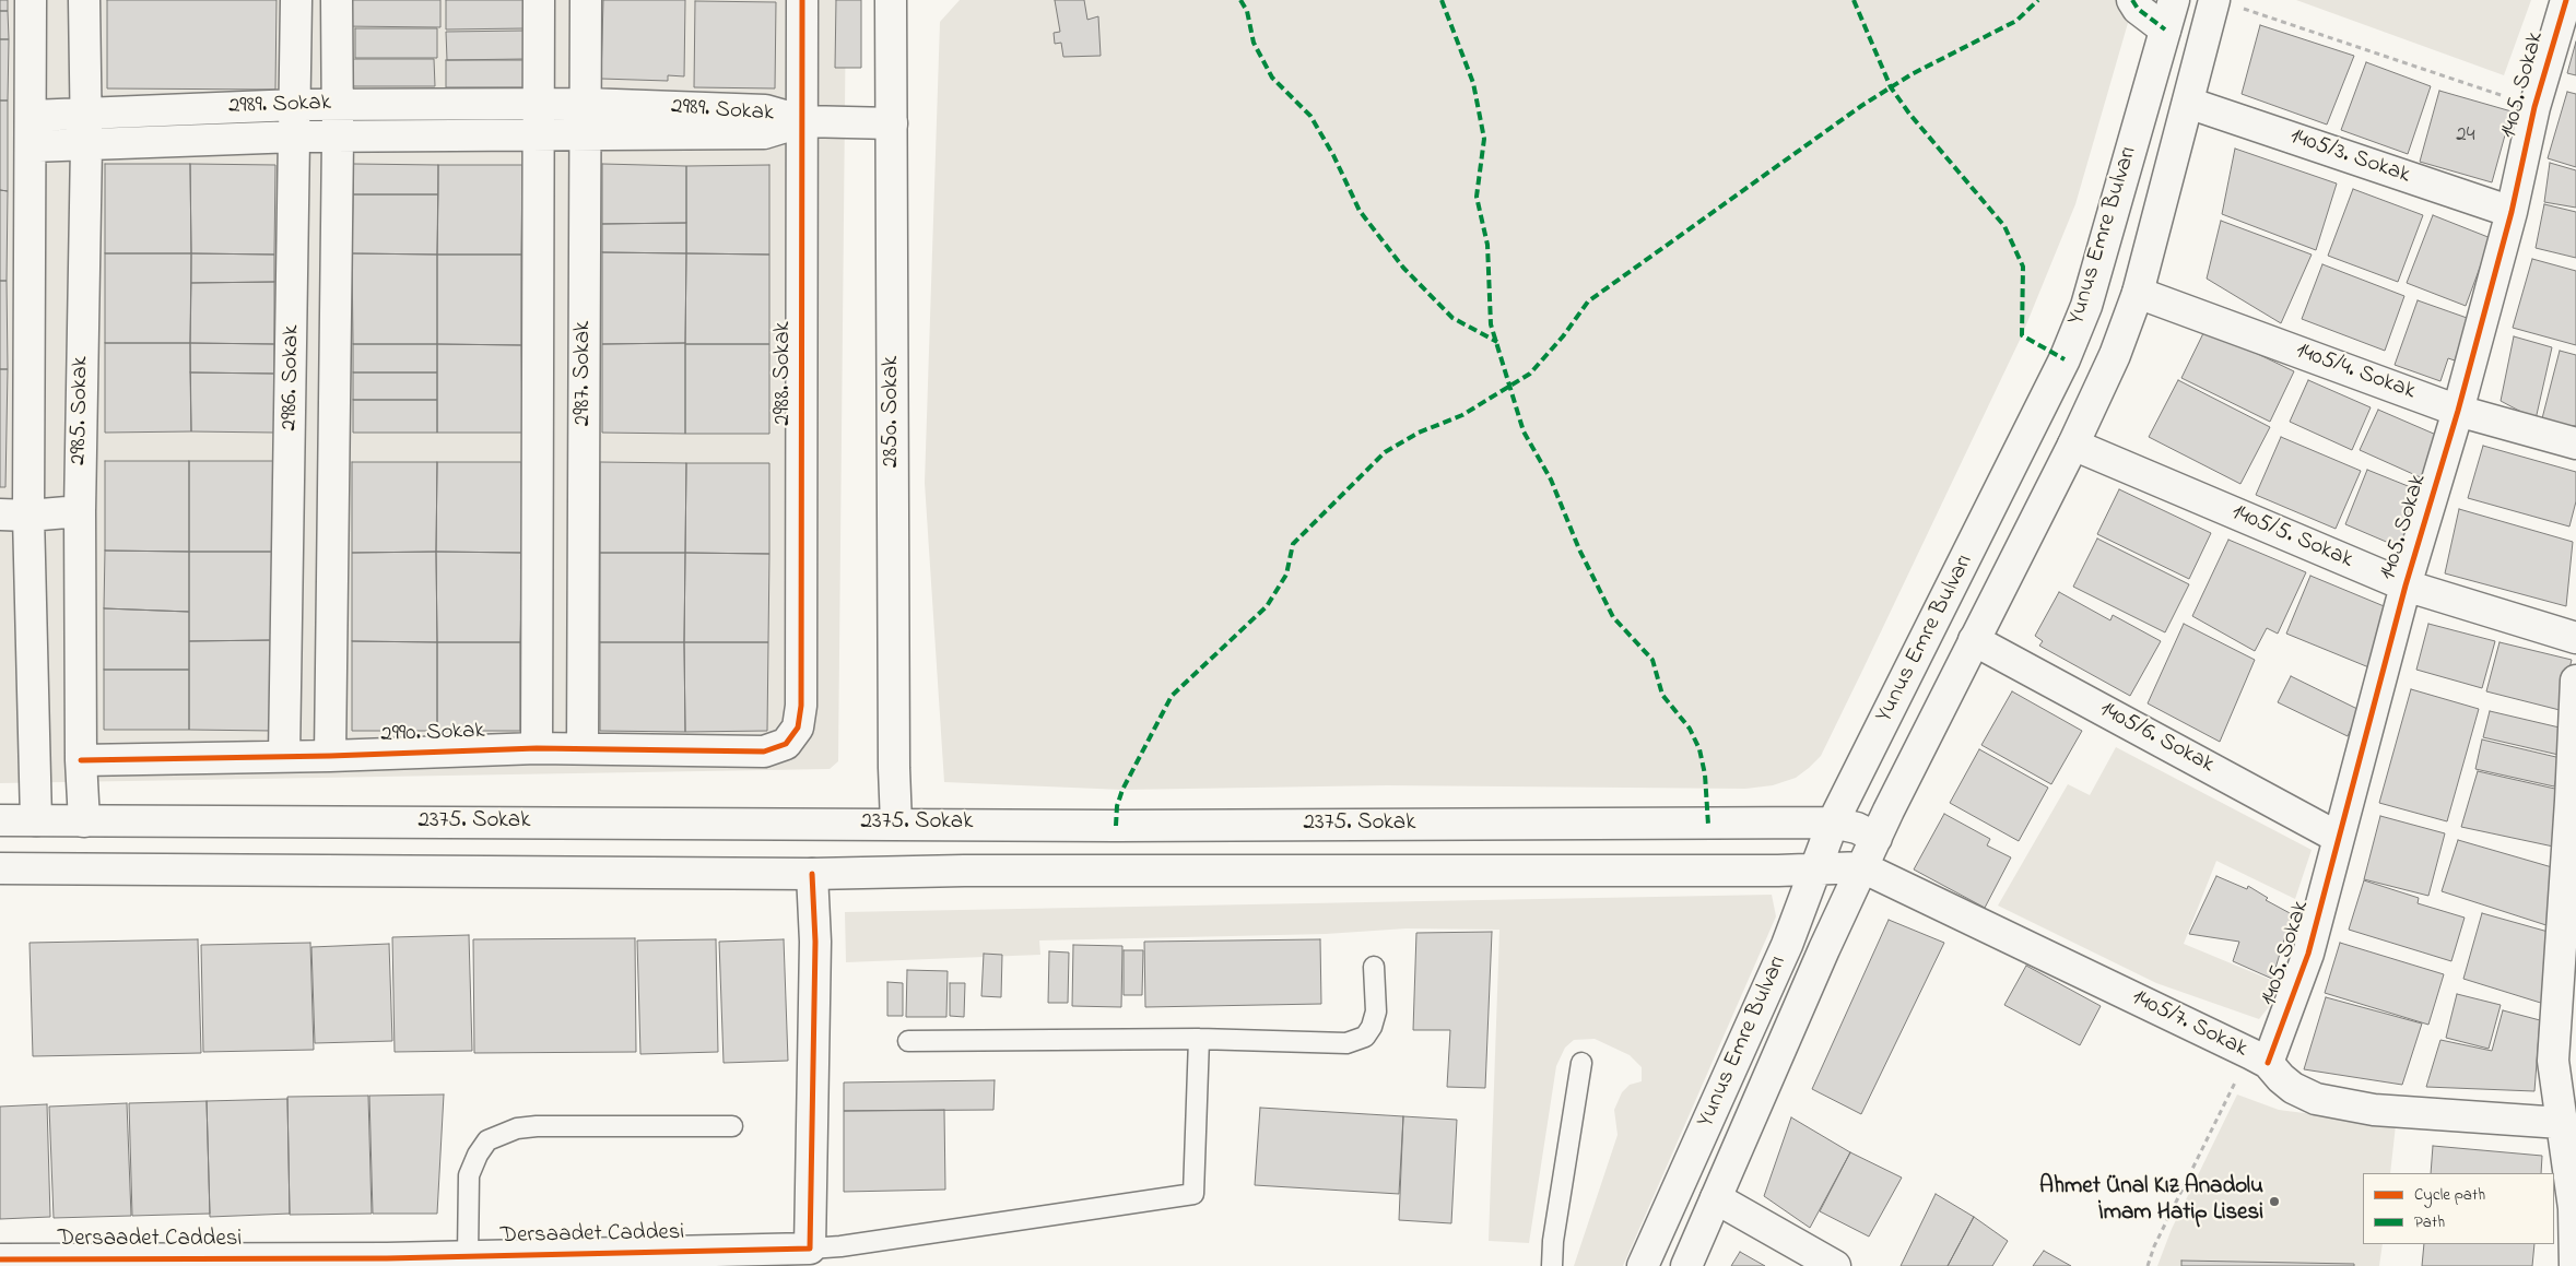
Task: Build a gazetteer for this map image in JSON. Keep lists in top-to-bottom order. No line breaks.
{"streets":{"street":["1405. Sokak","2989. Sokak","1405/3. Sokak","Yunus Emre Bulvarı","1405/4. Sokak","2987. Sokak","2988. Sokak","2986. Sokak","2985. Sokak","2850. Sokak","1405/5. Sokak","2990. Sokak","1405/6. Sokak","2375. Sokak","1405/7. Sokak","Dersaadet Caddesi"]},"crossings":[["1405. Sokak","1405/3. Sokak"],["1405. Sokak","1405/4. Sokak"],["1405. Sokak","1405/5. Sokak"],["1405. Sokak","1405/6. Sokak"],["1405. Sokak","1405/7. Sokak"],["2989. Sokak","2987. Sokak"],["2989. Sokak","2988. Sokak"],["2989. Sokak","2986. Sokak"],["2989. Sokak","2985. Sokak"],["1405/3. Sokak","Yunus Emre Bulvarı"],["Yunus Emre Bulvarı","1405/4. Sokak"],["Yunus Emre Bulvarı","1405/5. Sokak"],["Yunus Emre Bulvarı","1405/6. Sokak"],["Yunus Emre Bulvarı","2375. Sokak"],["Yunus Emre Bulvarı","1405/7. Sokak"],["2987. Sokak","2990. Sokak"],["2988. Sokak","2990. Sokak"],["2986. Sokak","2990. Sokak"],["2985. Sokak","2990. Sokak"],["2985. Sokak","2375. Sokak"],["2850. Sokak","2375. Sokak"],["2375. Sokak","1405/7. Sokak"]],"places":["Ahmet Ünal Kız Anadolu İmam Hatip Lisesi"],"house_numbers":["24"],"legend":["Cycle path","Path"]}
